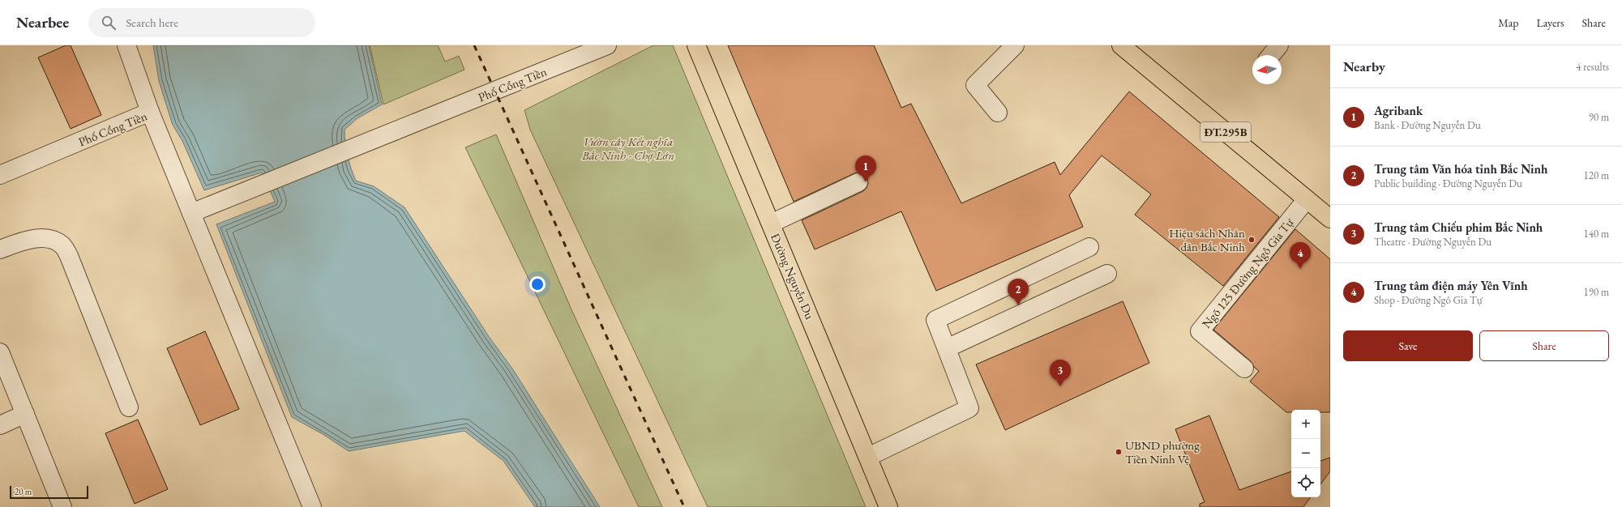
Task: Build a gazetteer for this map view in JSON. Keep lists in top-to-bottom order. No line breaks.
{"streets":{"main road":["ĐT.295B","Đường Nguyễn Du"],"street":["Phố Cổng Tiền","Ngõ 125 Đường Ngô Gia Tự"]},"crossings":[["ĐT.295B","Ngõ 125 Đường Ngô Gia Tự"]],"parks":["Vườn cây Kết nghĩa Bắc Ninh - Chợ Lớn"],"places":["Hiệu sách Nhân dân Bắc Ninh","UBND phường Tiền Ninh Vệ"],"scale_bar":"20 m","north":"left","page":{"header":"Nearbee","search":"Search here","nav":["Map","Layers","Share"],"heading":["Nearby","4 results"],"list":[{"mark":"1","name":"Agribank","note":"Bank · Đường Nguyễn Du","value":"90 m"},{"mark":"2","name":"Trung tâm Văn hóa tỉnh Bắc Ninh","note":"Public building · Đường Nguyễn Du","value":"120 m"},{"mark":"3","name":"Trung tâm Chiếu phim Bắc Ninh","note":"Theatre · Đường Nguyễn Du","value":"140 m"},{"mark":"4","name":"Trung tâm điện máy Yên Vĩnh","note":"Shop · Đường Ngô Gia Tự","value":"190 m"}],"pins":["1","4","2","3"],"buttons":["Save","Share"],"map_buttons":["+","−"],"scale":"20 m"}}
